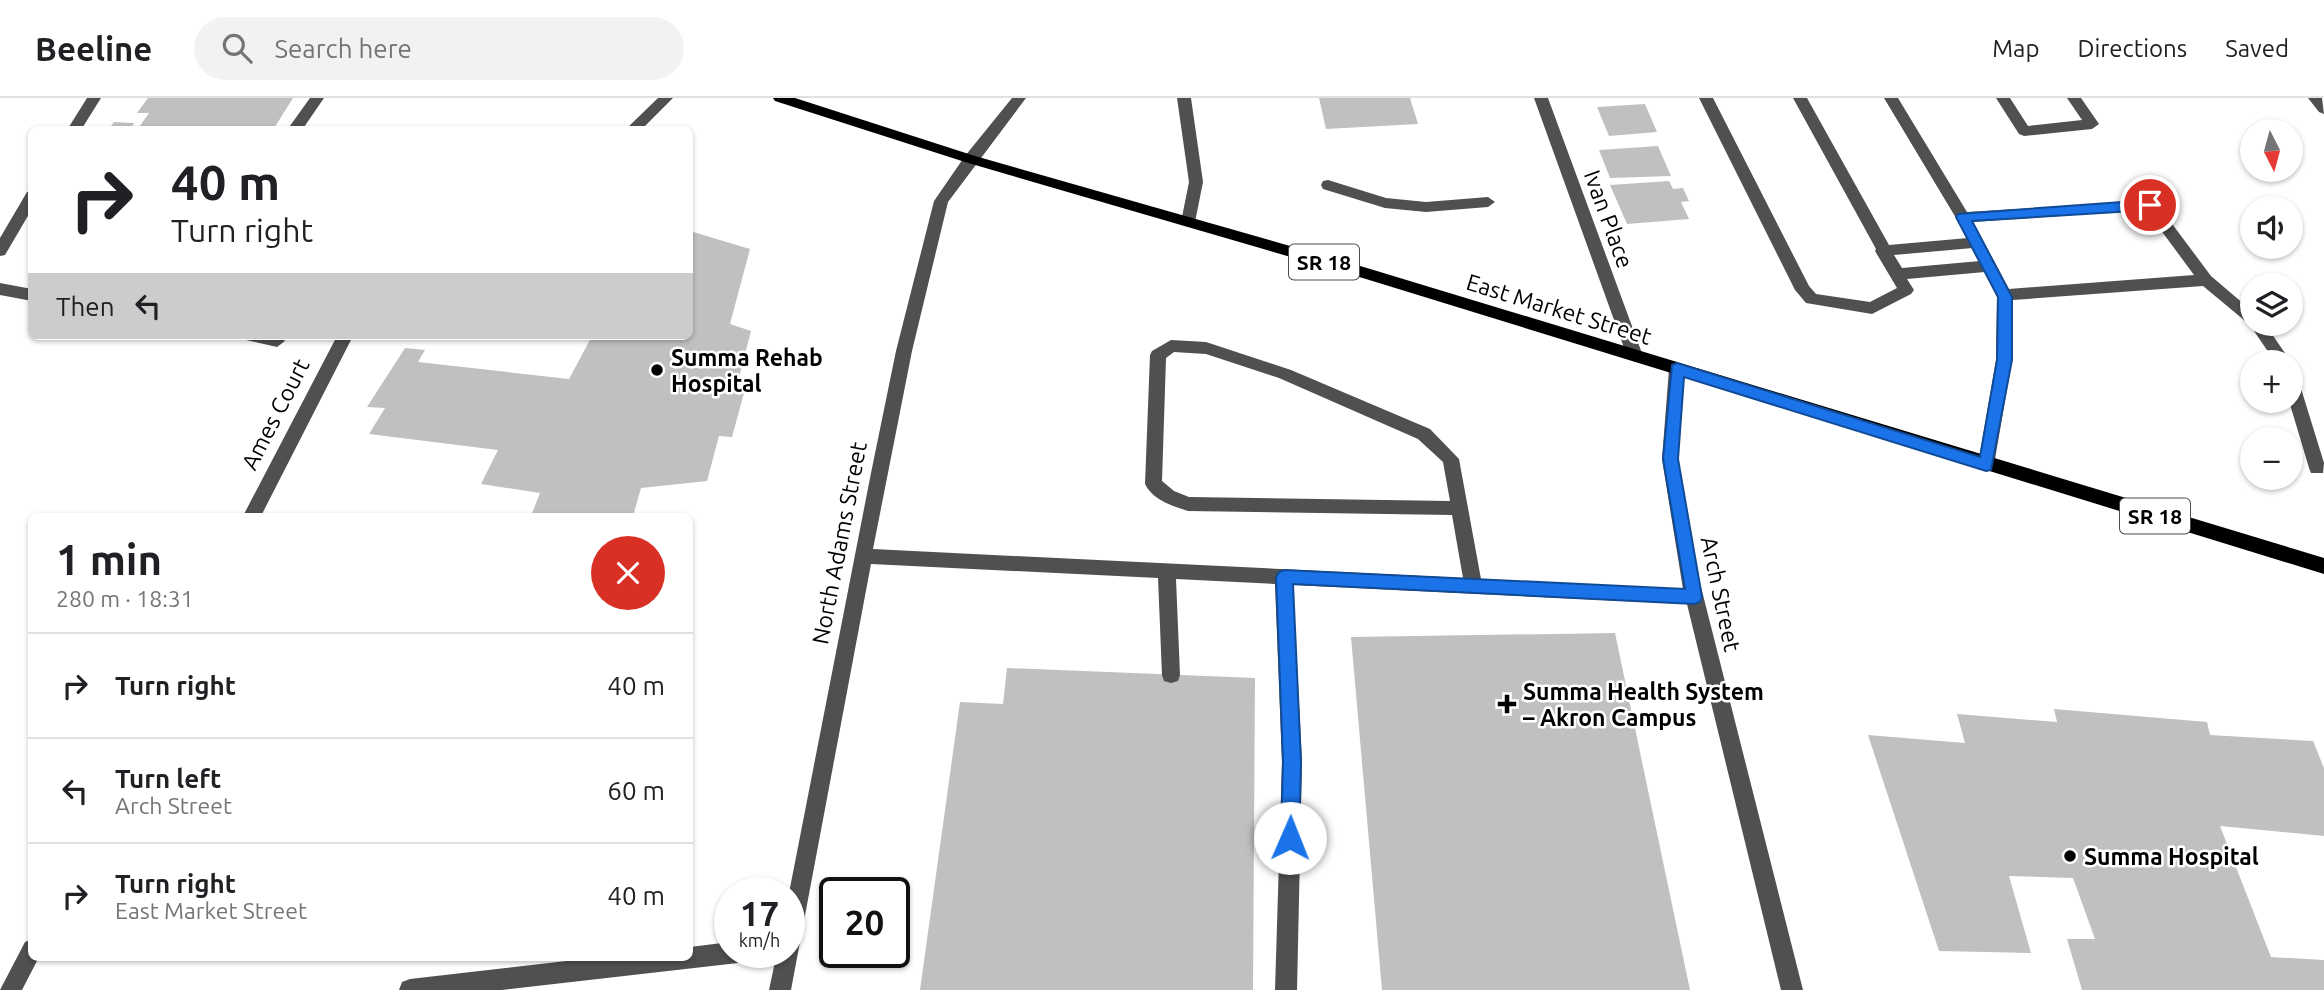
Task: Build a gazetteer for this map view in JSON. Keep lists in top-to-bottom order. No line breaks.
{"streets":{"main road":["SR 18","East Market Street"],"street":["Ivan Place","Ames Court","North Adams Street","Arch Street"]},"crossings":[["Ivan Place","East Market Street"],["East Market Street","North Adams Street"],["East Market Street","Arch Street"]],"places":{"other":["Summa Rehab Hospital","Summa Hospital"],"health":["Summa Health System – Akron Campus"]},"north":"bottom","page":{"header":"Beeline","search":"Search here","nav":["Map","Directions","Saved"],"map_buttons":["+","−"],"turn":["40 m","Turn right"],"then":"Then","heading":["1 min","280 m · 18:31"],"list":[{"name":"Turn right","value":"40 m"},{"name":"Turn left","note":"Arch Street","value":"60 m"},{"name":"Turn right","note":"East Market Street","value":"40 m"}],"speed":"17 km/h","limit":"20"}}
